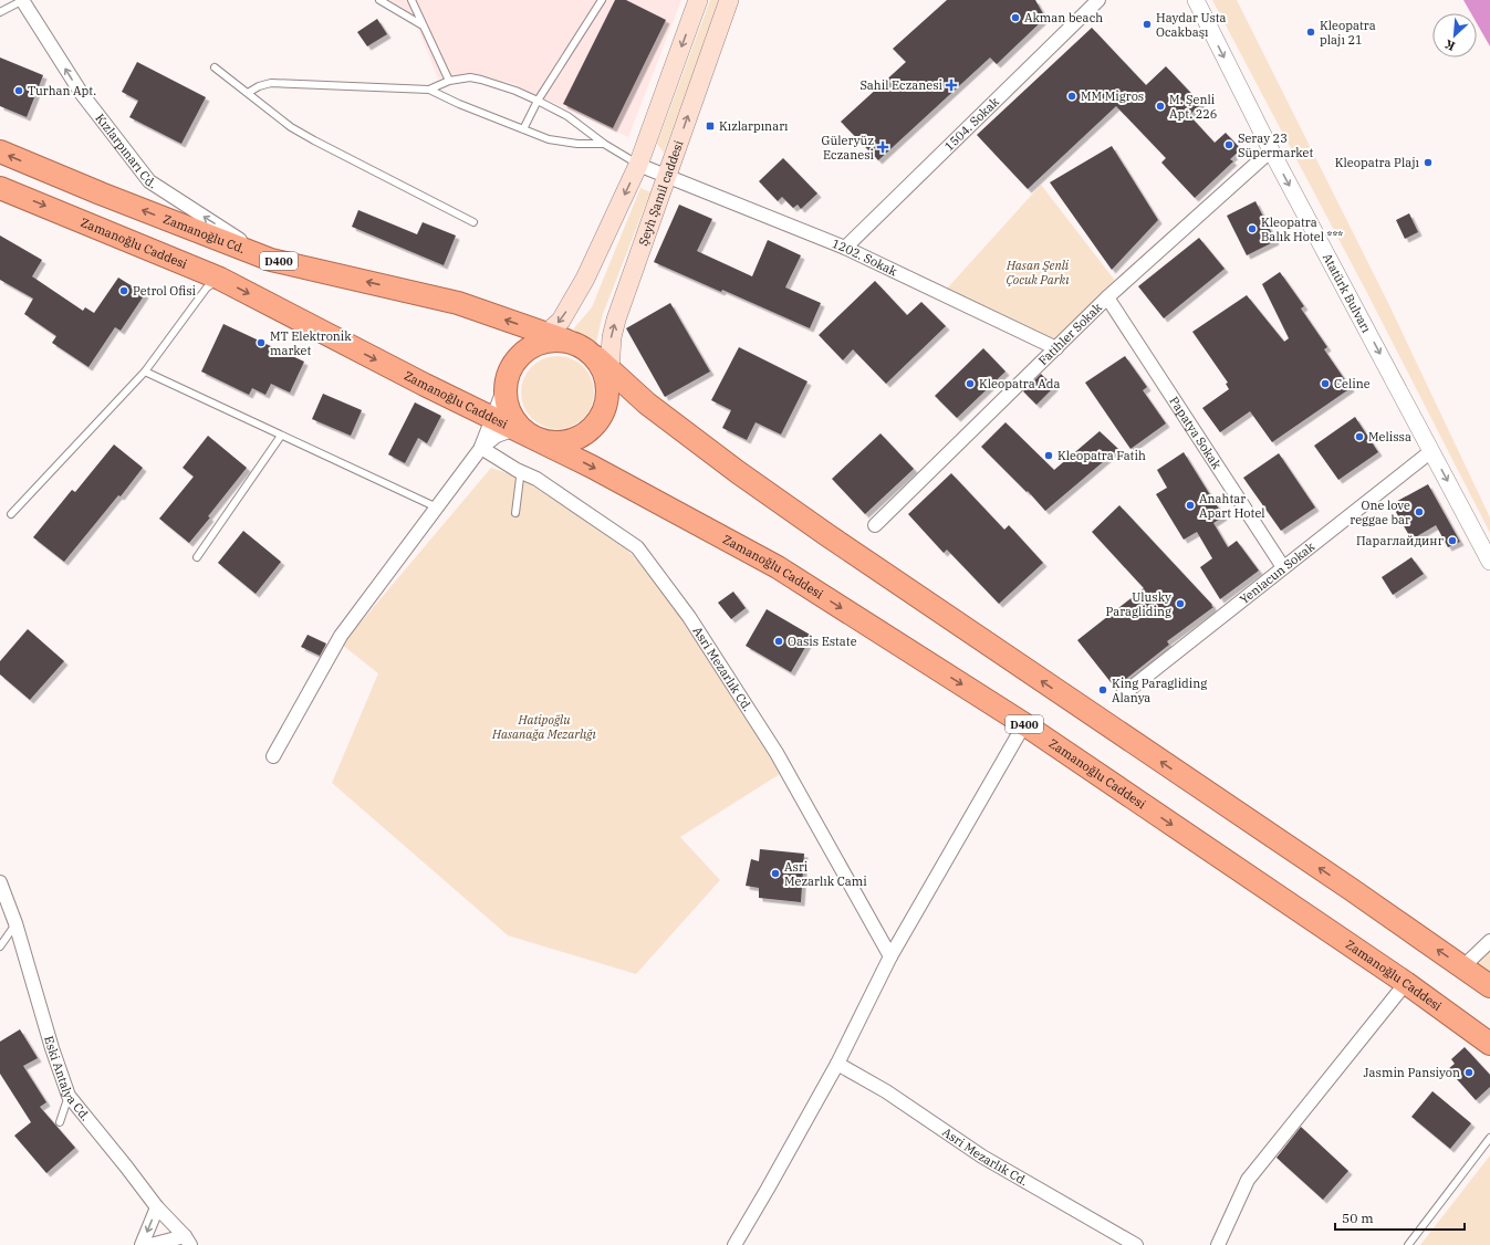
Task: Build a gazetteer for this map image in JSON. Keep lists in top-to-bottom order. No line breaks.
{"streets":{"highway":["Zamanoğlu Cd.","Zamanoğlu Caddesi","D400"],"main road":["Şeyh Şamil caddesi"],"street":["1504. Sokak","Kızlarpınarı Cd.","1202. Sokak","Atatürk Bulvarı","Fatihler Sokak","Papatya Sokak","Yeniacun Sokak","Asri Mezarlık Cd.","Eski Antalya Cd."]},"crossings":[["1504. Sokak","1202. Sokak"],["Kızlarpınarı Cd.","Zamanoğlu Cd."],["Şeyh Şamil caddesi","Zamanoğlu Cd."],["Şeyh Şamil caddesi","Zamanoğlu Caddesi"],["Şeyh Şamil caddesi","1202. Sokak"],["Zamanoğlu Cd.","Zamanoğlu Caddesi"],["1202. Sokak","Fatihler Sokak"],["Atatürk Bulvarı","Fatihler Sokak"],["Atatürk Bulvarı","Yeniacun Sokak"],["Fatihler Sokak","Papatya Sokak"],["Papatya Sokak","Yeniacun Sokak"]],"one_way":["Kızlarpınarı Cd.","Zamanoğlu Cd.","Atatürk Bulvarı"],"parks":["Hasan Şenli Çocuk Parkı","Hatipoğlu Hasanağa Mezarlığı"],"places":{"other":["Akman beach","Haydar Usta Ocakbaşı","Kleopatra plajı 21","Turhan Apt.","MM Migros","M. Şenli Apt. 226","Seray 23 Süpermarket","Kleopatra Plajı","Kleopatra Balık Hotel ***","Petrol Ofisi","MT Elektronik market","Kleopatra Ada","Celine","Melissa","Kleopatra Fatih","Anahtar Apart Hotel","One love reggae bar","Параглайдинг","Ulusky Paragliding","Oasis Estate","King Paragliding Alanya","Asri Mezarlık Cami","Jasmin Pansiyon"],"health":["Sahil Eczanesi","Güleryüz Eczanesi"],"transit":["Kızlarpınarı"]},"scale_bar":"50 m","north":"bottom left"}
